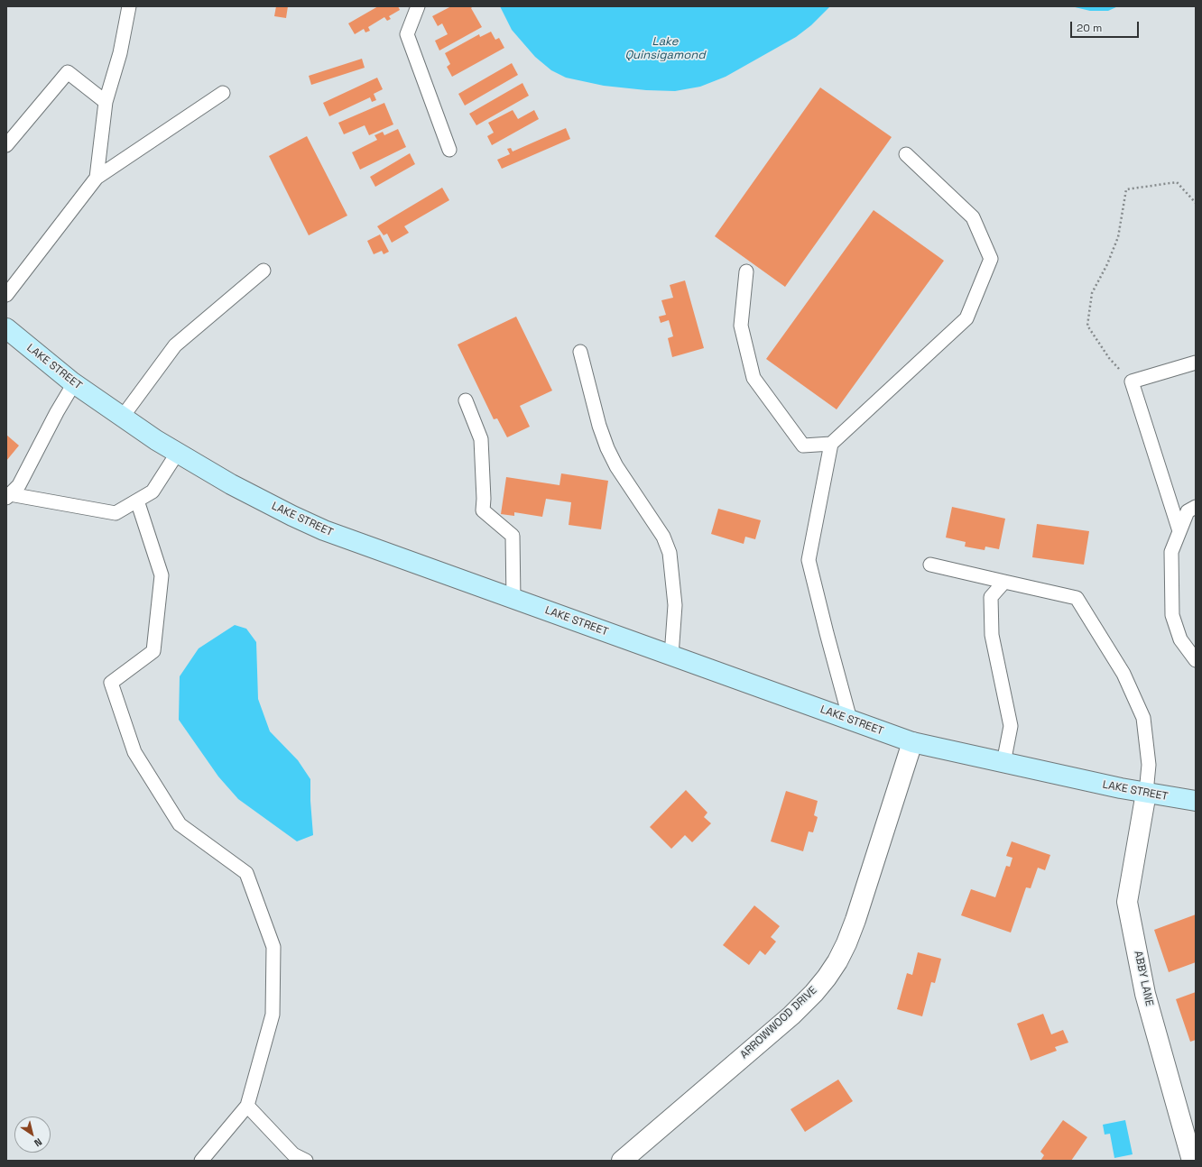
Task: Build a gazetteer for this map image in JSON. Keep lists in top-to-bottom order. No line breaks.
{"streets":{"main road":["LAKE STREET"],"street":["ABBY LANE","ARROWWOOD DRIVE"]},"crossings":[["LAKE STREET","ABBY LANE"],["LAKE STREET","ARROWWOOD DRIVE"]],"water":["Lake Quinsigamond"],"scale_bar":"20 m","north":"bottom right"}
